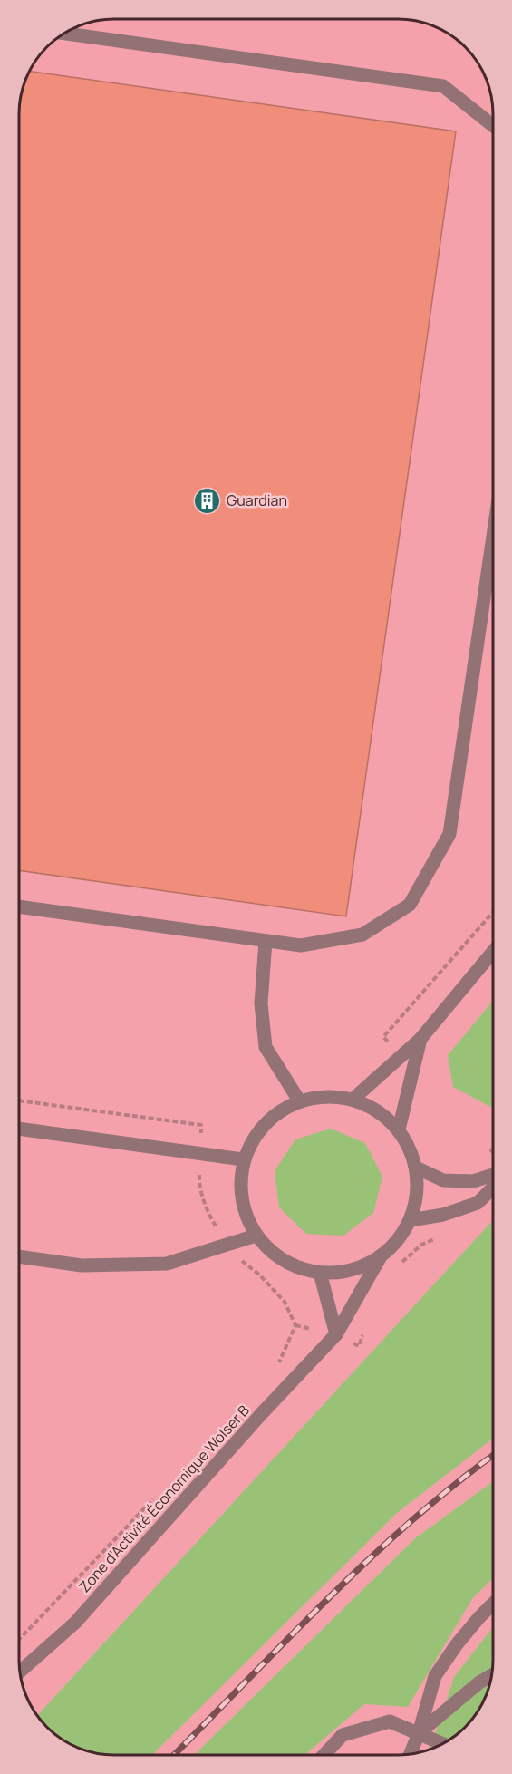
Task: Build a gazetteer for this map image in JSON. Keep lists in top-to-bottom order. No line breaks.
{"streets":{"lane":["Zone d'Activité Économique Wolser B"]},"places":{"building":["Guardian"]}}
